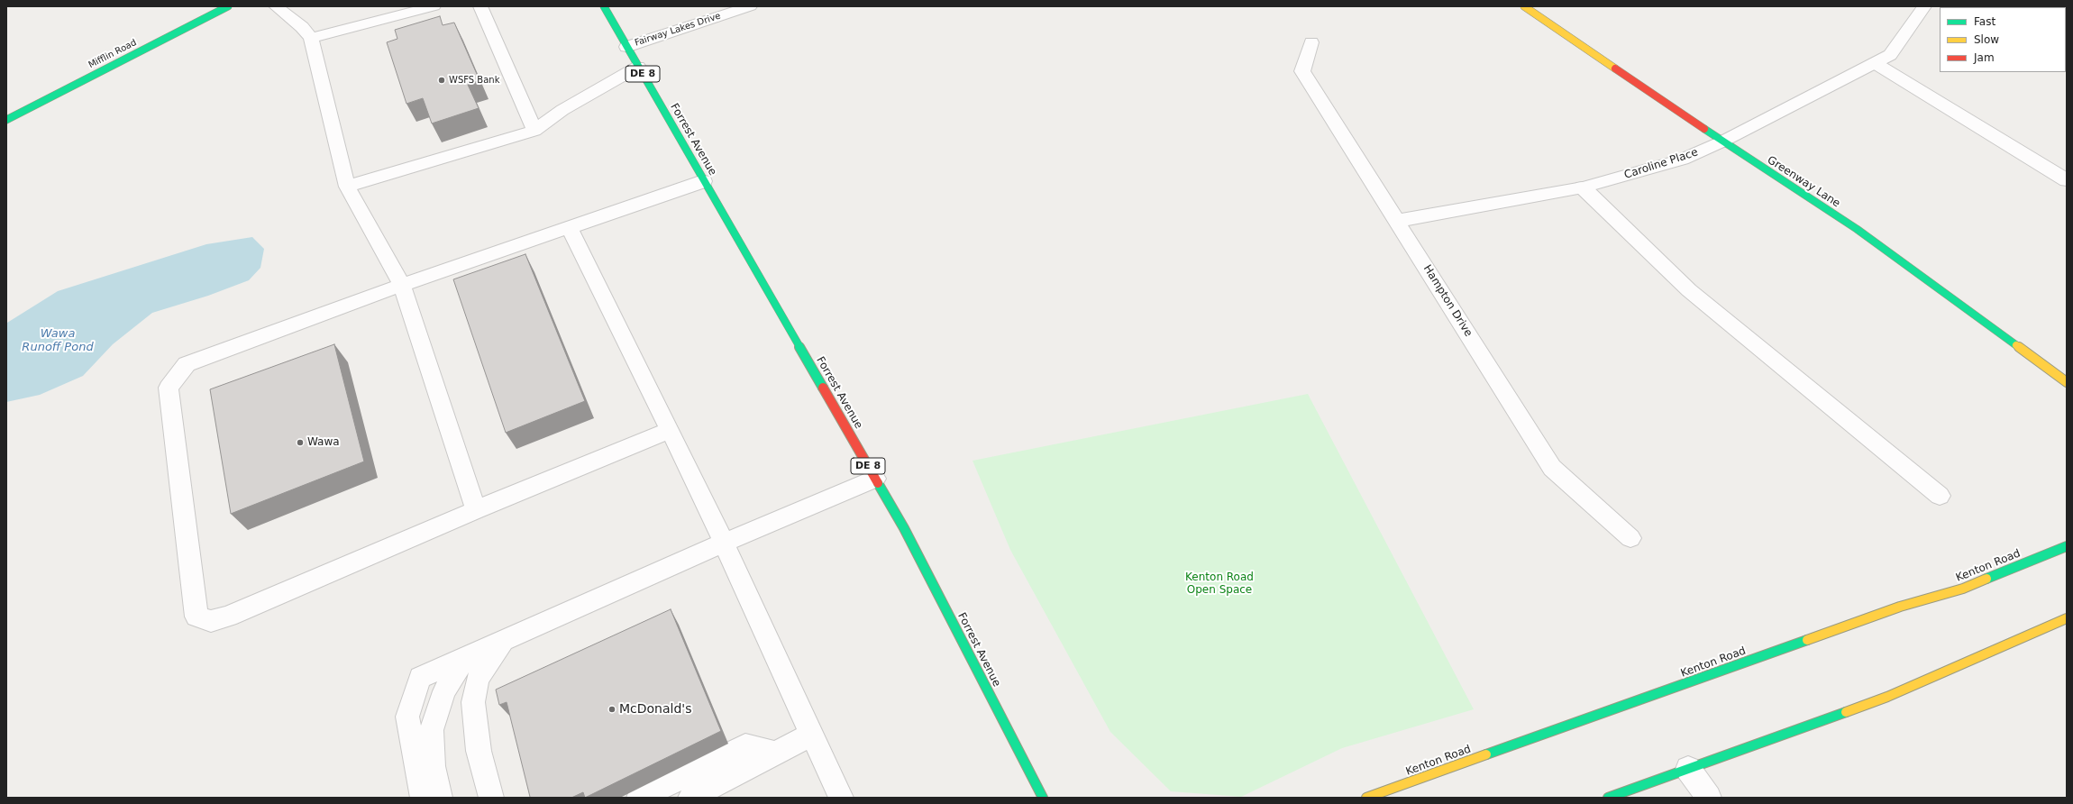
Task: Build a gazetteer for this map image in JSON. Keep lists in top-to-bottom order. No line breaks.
{"streets":{"main road":["Mifflin Road","DE 8","Forrest Avenue","Greenway Lane","Kenton Road"],"street":["Fairway Lakes Drive","Caroline Place","Hampton Drive"]},"crossings":[["Fairway Lakes Drive","Forrest Avenue"],["Caroline Place","Greenway Lane"],["Caroline Place","Hampton Drive"]],"water":["Wawa Runoff Pond"],"parks":["Kenton Road Open Space"],"places":["WSFS Bank","Wawa","McDonald's"],"legend":["Fast","Slow","Jam"]}
